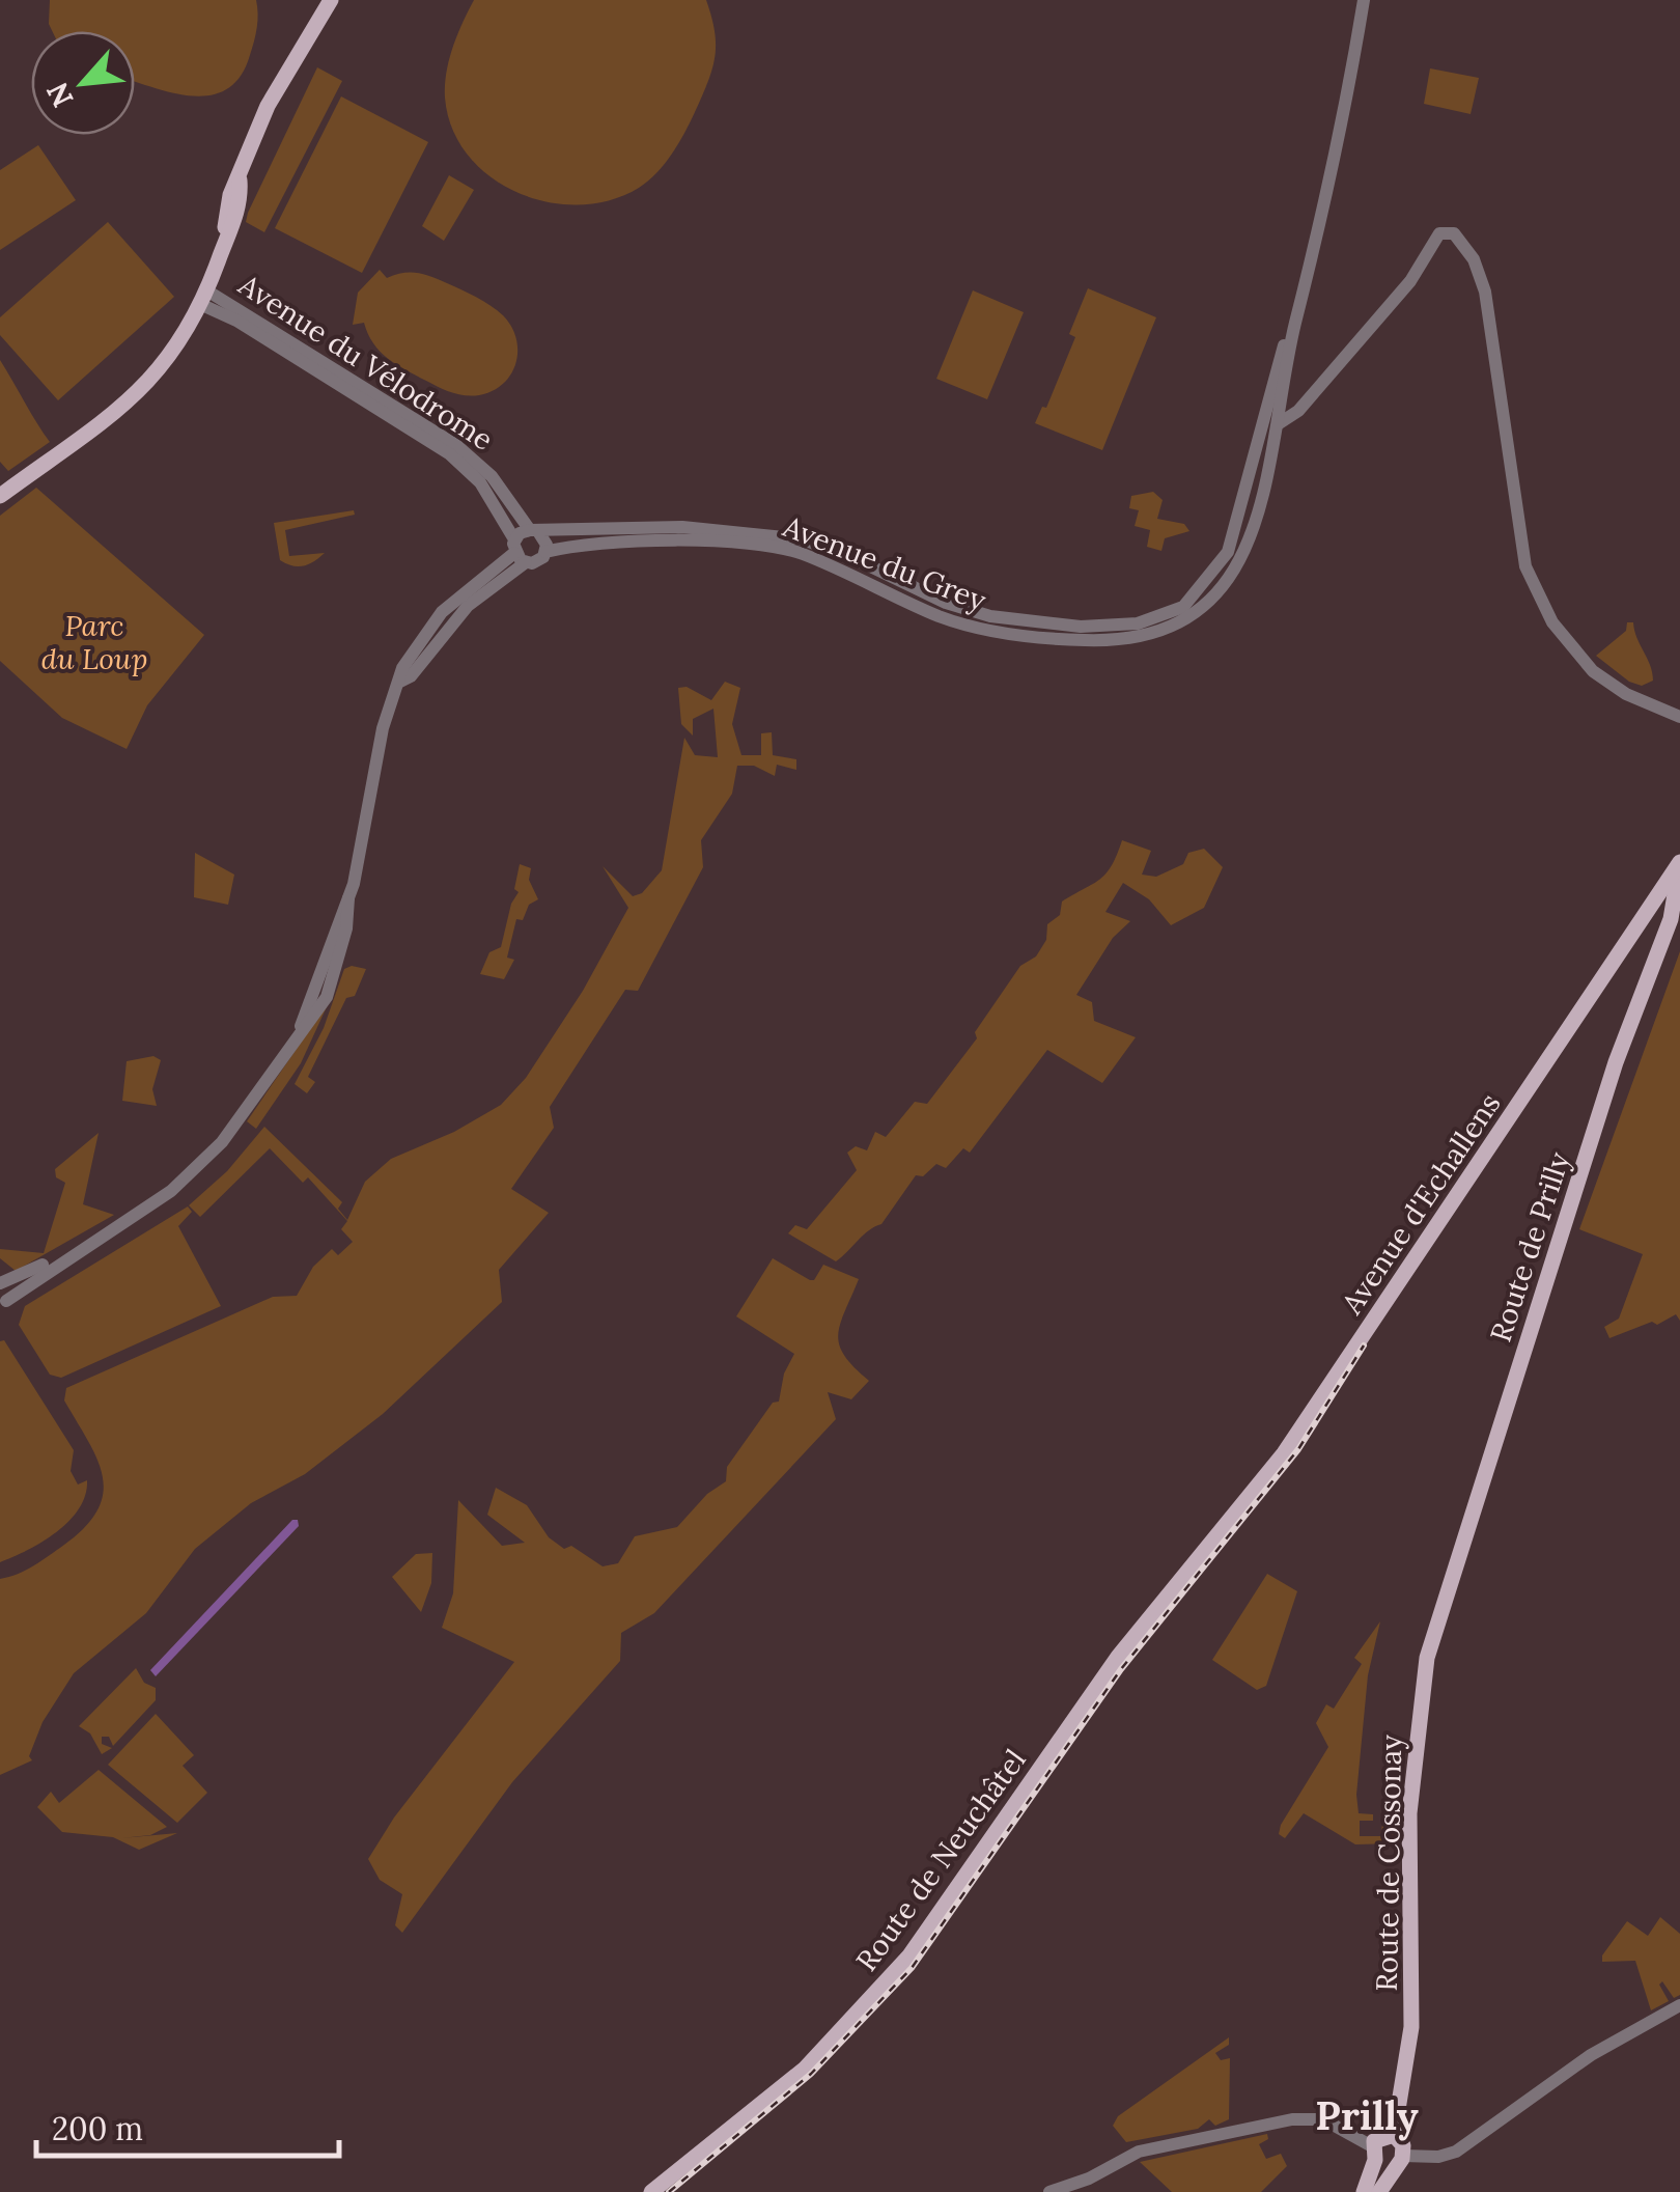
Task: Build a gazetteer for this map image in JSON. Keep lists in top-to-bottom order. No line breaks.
{"streets":{"main road":["Avenue d'Echallens","Route de Prilly","Route de Neuchâtel","Route de Cossonay"],"street":["Avenue du Vélodrome","Avenue du Grey"]},"crossings":[["Avenue du Vélodrome","Avenue du Grey"],["Avenue d'Echallens","Route de Prilly"],["Avenue d'Echallens","Route de Neuchâtel"],["Route de Prilly","Route de Cossonay"]],"districts":["Prilly"],"parks":["Parc du Loup"],"scale_bar":"200 m","north":"bottom left"}
